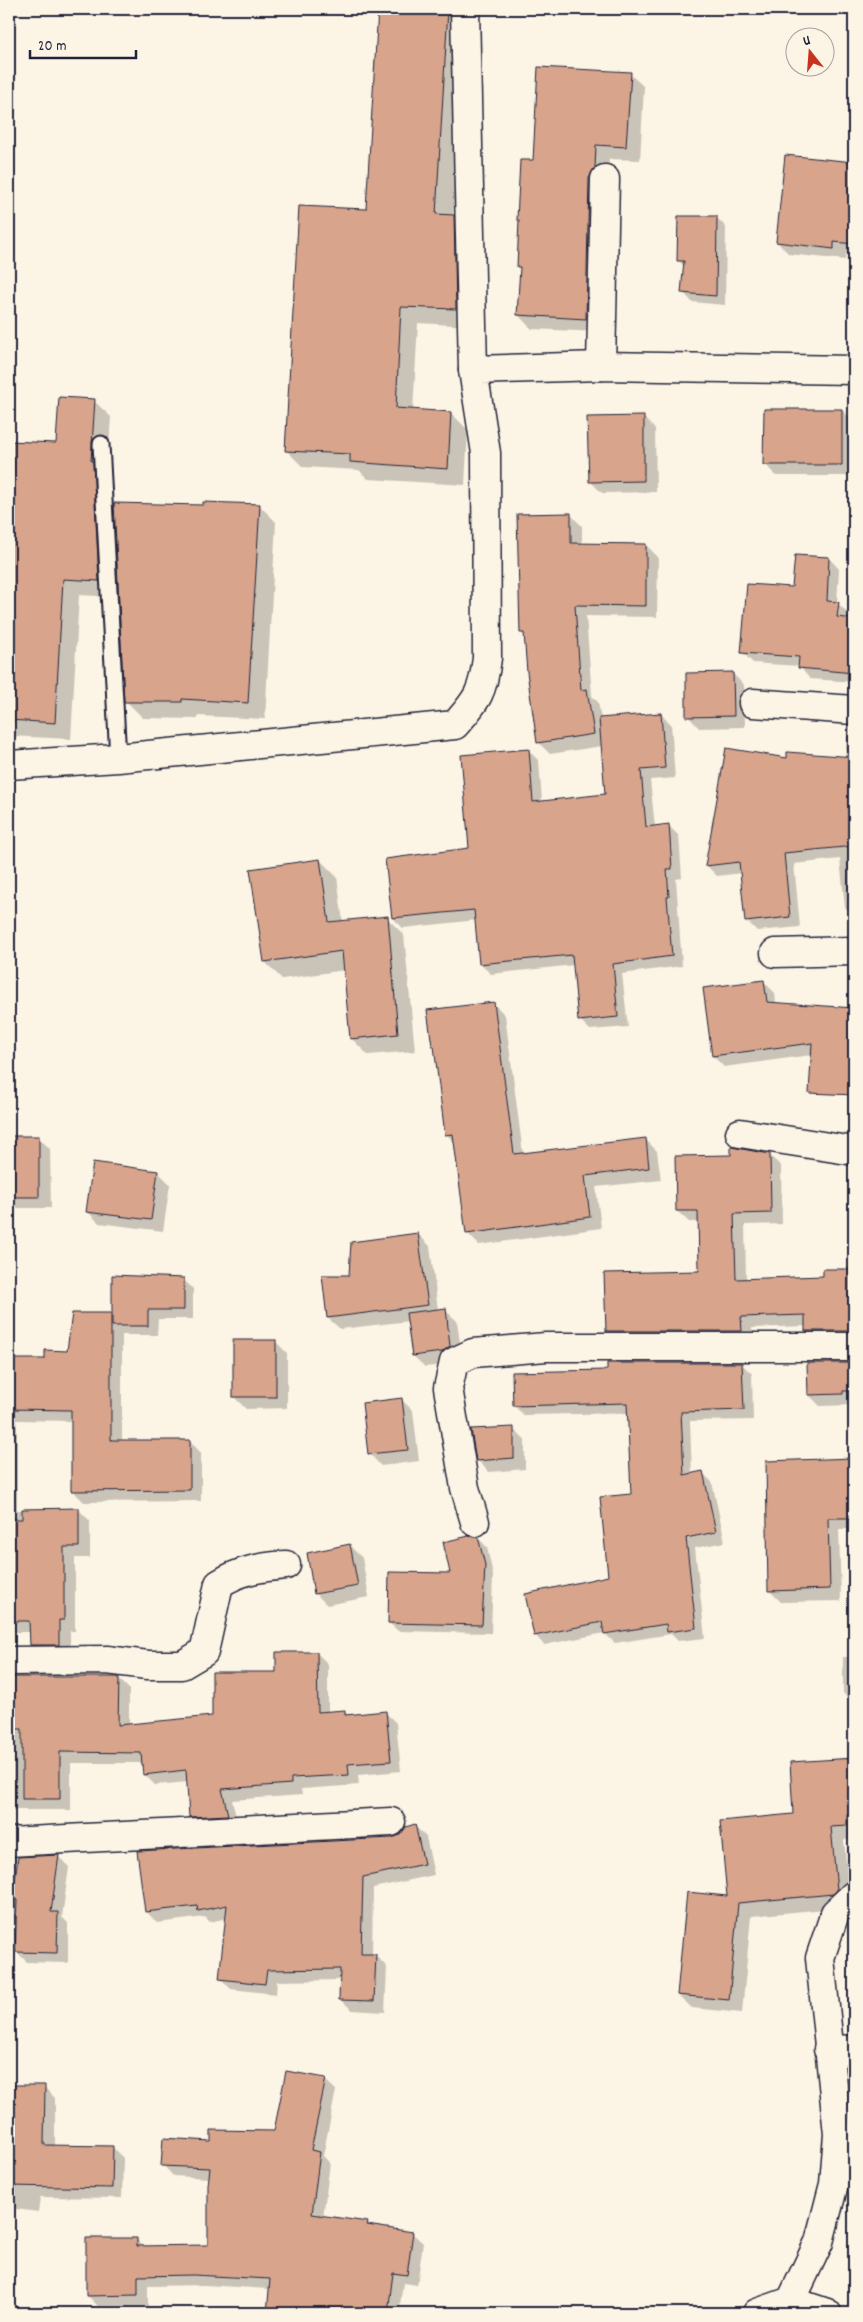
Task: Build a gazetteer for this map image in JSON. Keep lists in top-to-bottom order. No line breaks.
{"scale_bar":"20 m","north":"top"}
